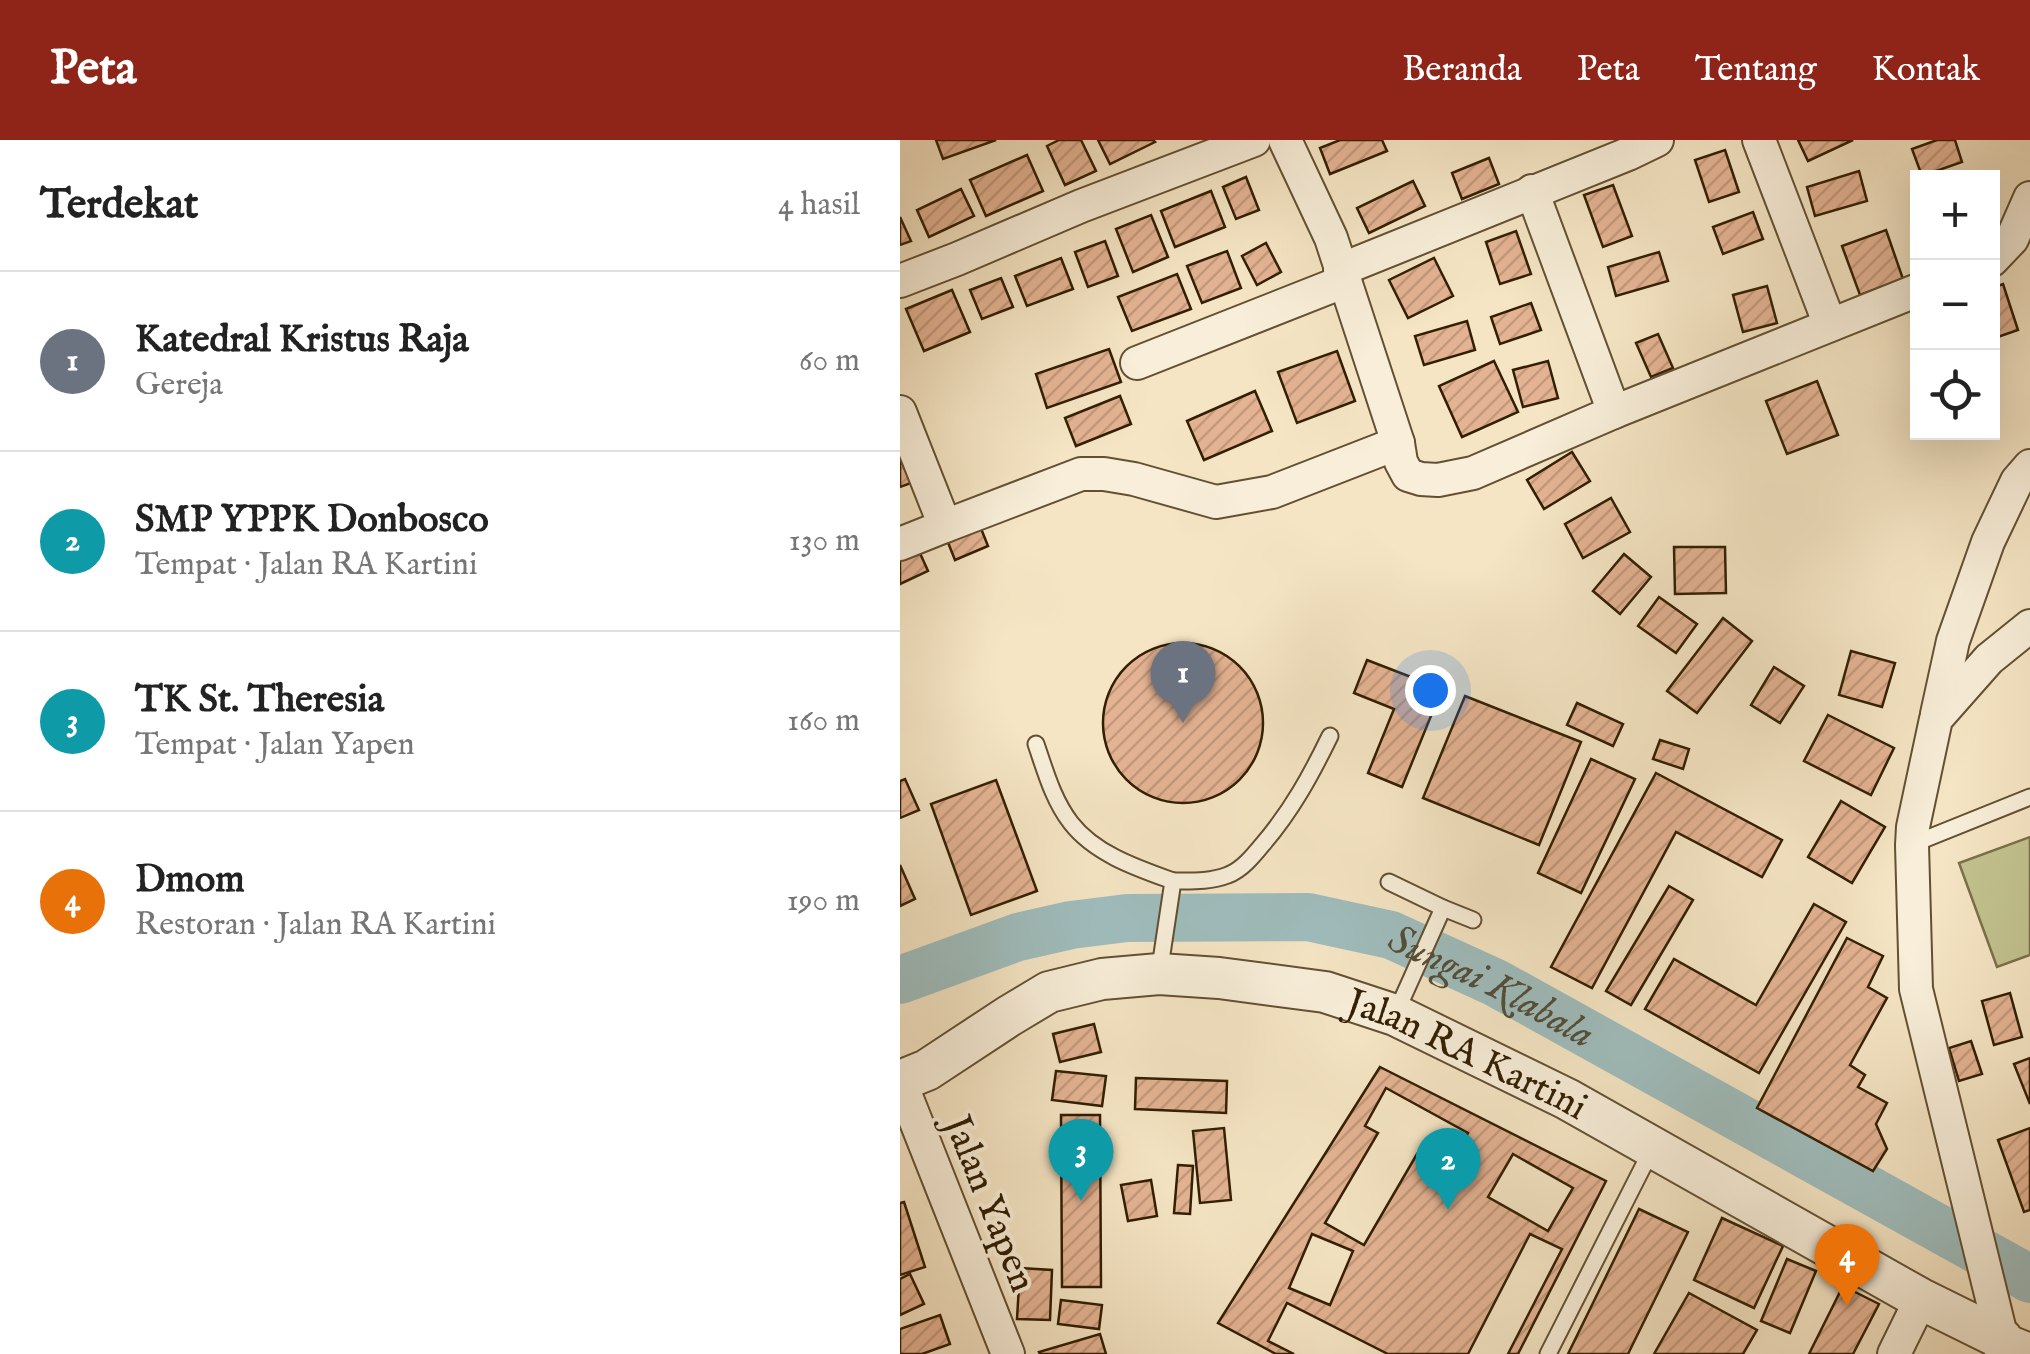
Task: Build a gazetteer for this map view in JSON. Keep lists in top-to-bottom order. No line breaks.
{"streets":{"street":["Jalan RA Kartini","Jalan Yapen"]},"crossings":[["Jalan RA Kartini","Jalan Yapen"]],"water":["Sungai Klabala"],"page":{"header":"Peta","nav":["Beranda","Peta","Tentang","Kontak"],"heading":["Terdekat","4 hasil"],"map_buttons":["+","−"],"list":[{"mark":"1","name":"Katedral Kristus Raja","note":"Gereja","value":"60 m"},{"mark":"2","name":"SMP YPPK Donbosco","note":"Tempat · Jalan RA Kartini","value":"130 m"},{"mark":"3","name":"TK St. Theresia","note":"Tempat · Jalan Yapen","value":"160 m"},{"mark":"4","name":"Dmom","note":"Restoran · Jalan RA Kartini","value":"190 m"}],"pins":["1","3","2","4"]}}
